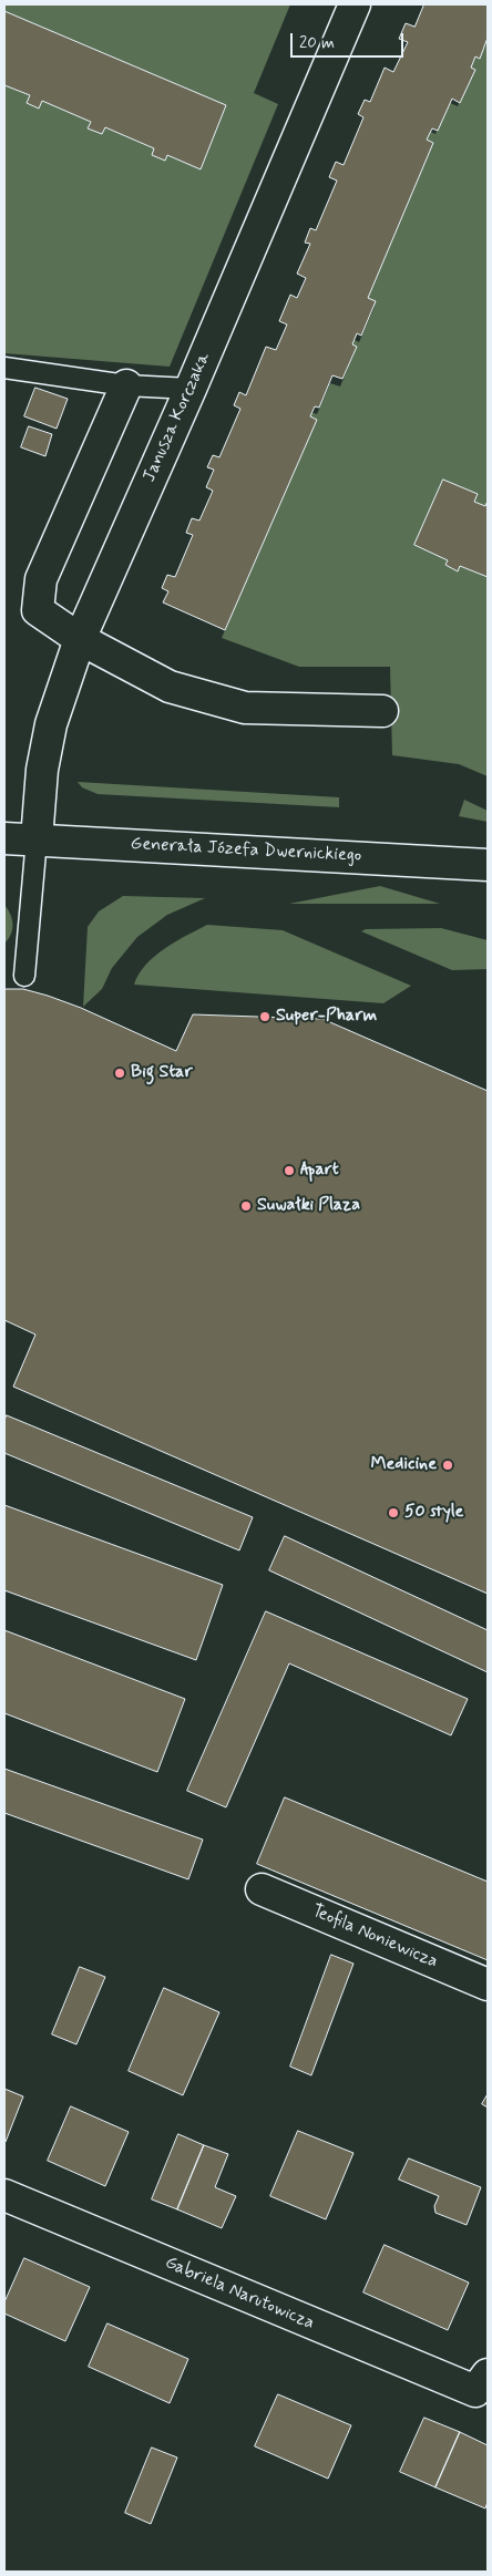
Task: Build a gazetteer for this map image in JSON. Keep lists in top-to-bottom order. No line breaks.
{"streets":{"street":["Janusza Korczaka","Generała Józefa Dwernickiego","Teofila Noniewicza","Gabriela Narutowicza"]},"crossings":[["Janusza Korczaka","Generała Józefa Dwernickiego"]],"places":["Super-Pharm","Big Star","Apart","Suwałki Plaza","Medicine","50 style"],"scale_bar":"20 m"}
